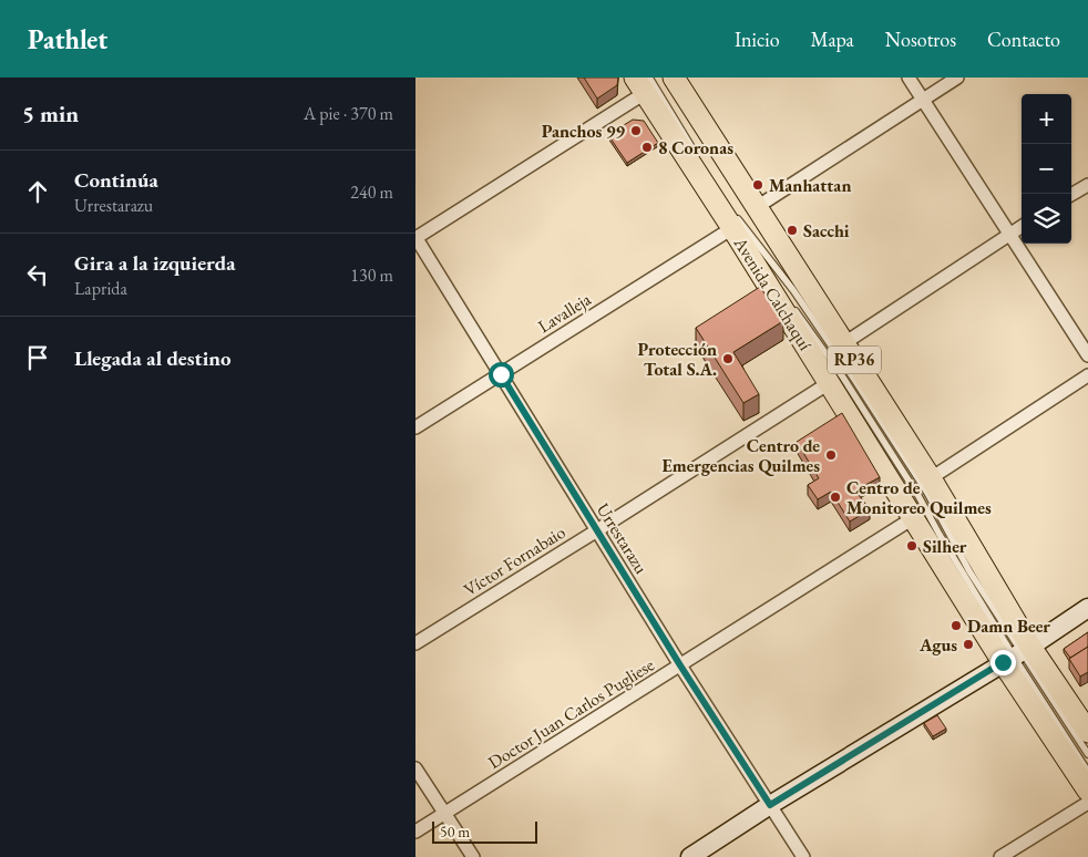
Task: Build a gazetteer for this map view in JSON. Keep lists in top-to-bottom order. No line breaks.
{"streets":{"main road":["Avenida Calchaquí","RP36"],"street":["Lavalleja","Urrestarazu","Víctor Fornabaio","Doctor Juan Carlos Pugliese"]},"crossings":[["Avenida Calchaquí","Lavalleja"],["Avenida Calchaquí","Víctor Fornabaio"],["Avenida Calchaquí","Doctor Juan Carlos Pugliese"],["Lavalleja","Urrestarazu"],["Urrestarazu","Víctor Fornabaio"],["Urrestarazu","Doctor Juan Carlos Pugliese"]],"places":["Panchos 99","8 Coronas","Manhattan","Sacchi","Protección Total S.A.","Centro de Emergencias Quilmes","Centro de Monitoreo Quilmes","Silher","Damn Beer","Agus"],"scale_bar":"50 m","page":{"header":"Pathlet","nav":["Inicio","Mapa","Nosotros","Contacto"],"heading":["5 min","A pie · 370 m"],"map_buttons":["+","−"],"list":[["Continúa","Urrestarazu","240 m"],["Gira a la izquierda","Laprida","130 m"],"Llegada al destino"],"scale":"50 m"}}
